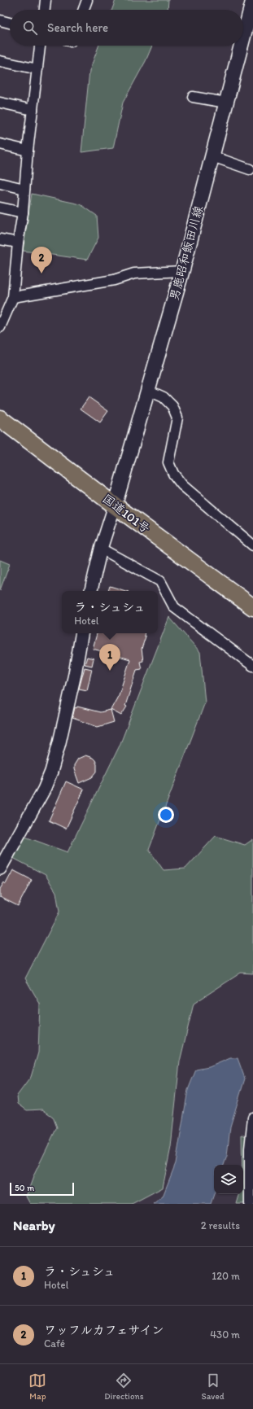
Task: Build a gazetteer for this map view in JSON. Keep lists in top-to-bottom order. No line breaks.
{"streets":{"highway":["国道101号"],"main road":["男鹿昭和飯田川線"]},"crossings":[["男鹿昭和飯田川線","国道101号"]],"scale_bar":"50 m","page":{"search":"Search here","pins":["2","1"],"popup":["ラ・シュシュ","Hotel"],"scale":"50 m","heading":["Nearby","2 results"],"list":[{"mark":"1","name":"ラ・シュシュ","note":"Hotel","value":"120 m"},{"mark":"2","name":"ワッフルカフェサイン","note":"Café","value":"430 m"}],"nav":["Map","Directions","Saved"]}}
